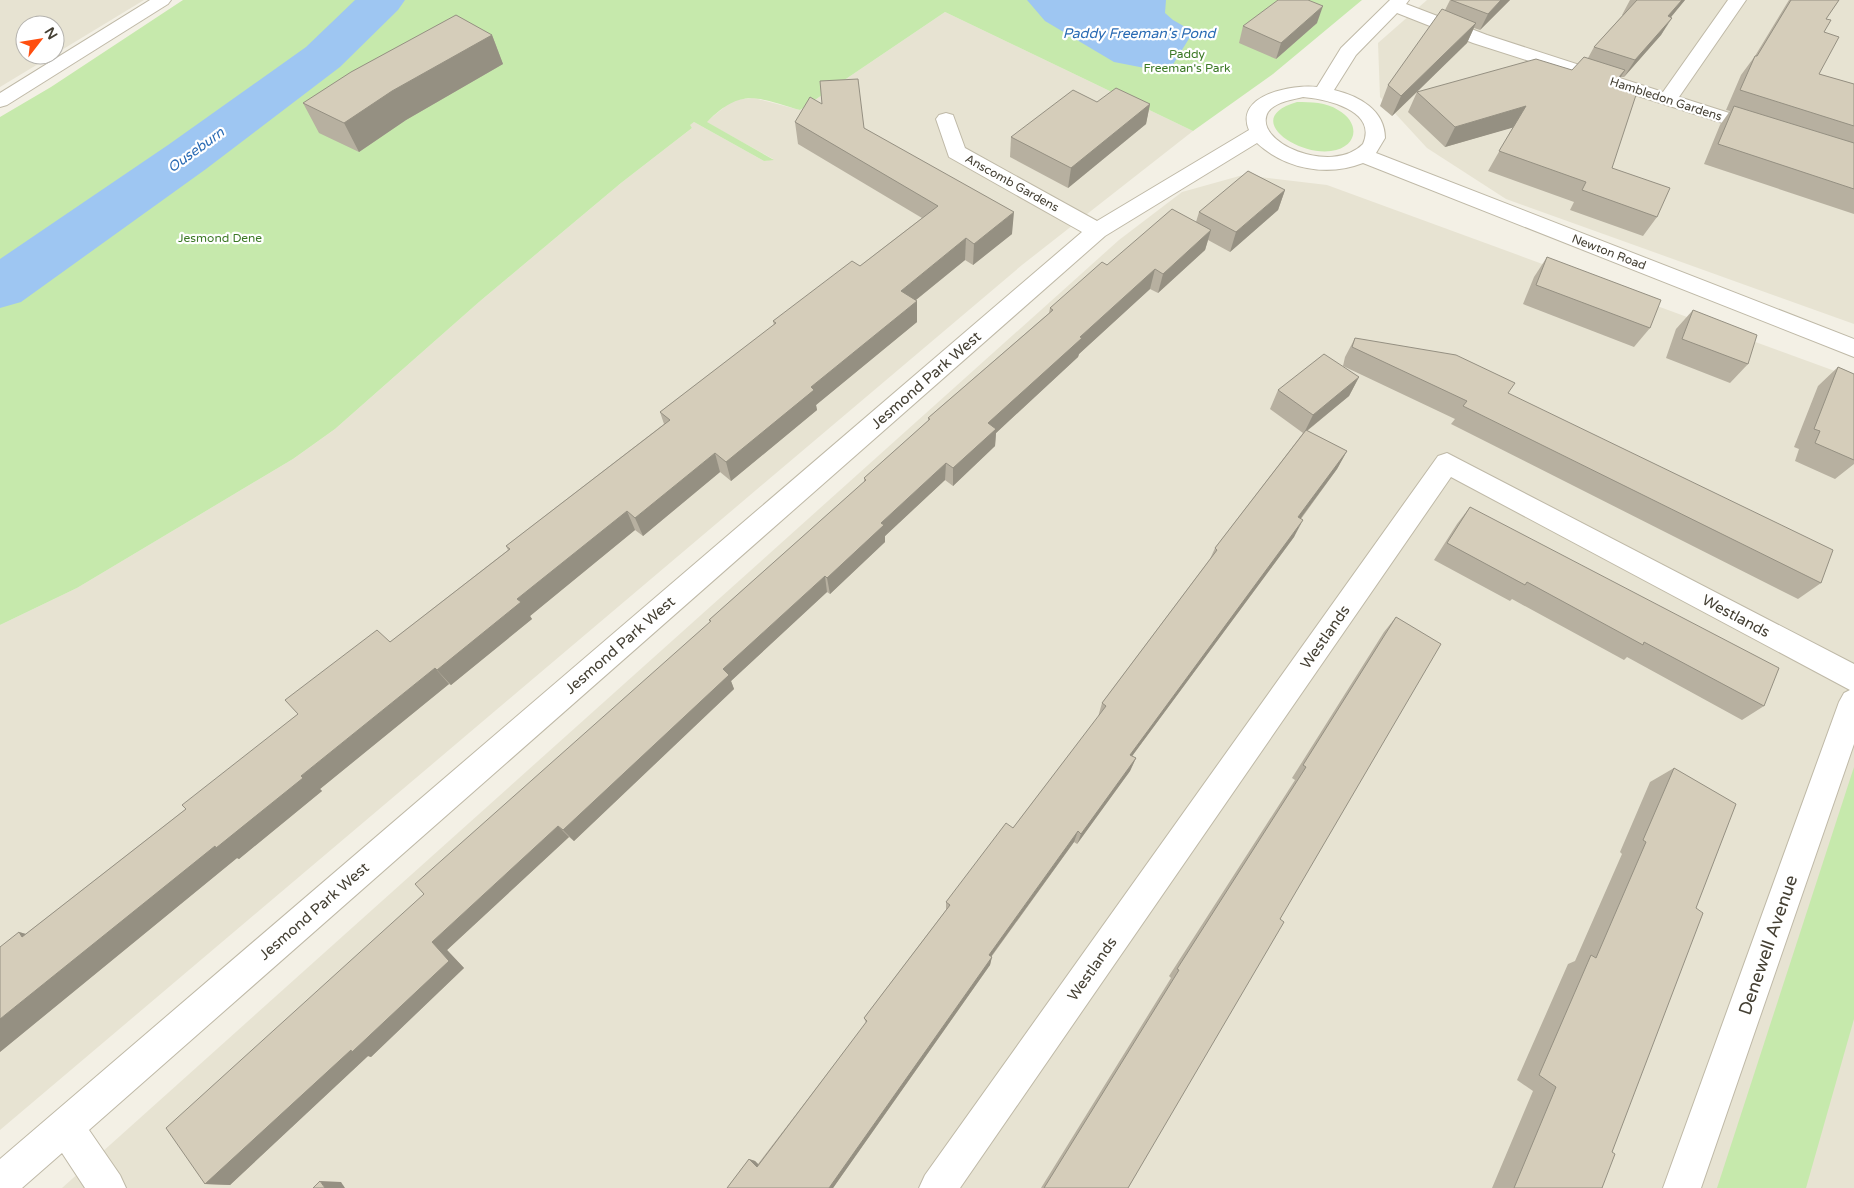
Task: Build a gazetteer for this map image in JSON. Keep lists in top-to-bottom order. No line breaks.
{"streets":{"street":["Hambledon Gardens","Anscomb Gardens","Newton Road","Jesmond Park West","Westlands","Denewell Avenue"]},"crossings":[["Anscomb Gardens","Jesmond Park West"],["Newton Road","Jesmond Park West"]],"water":["Paddy Freeman's Pond","Ouseburn"],"parks":["Paddy Freeman's Park","Jesmond Dene"],"north":"top right"}
